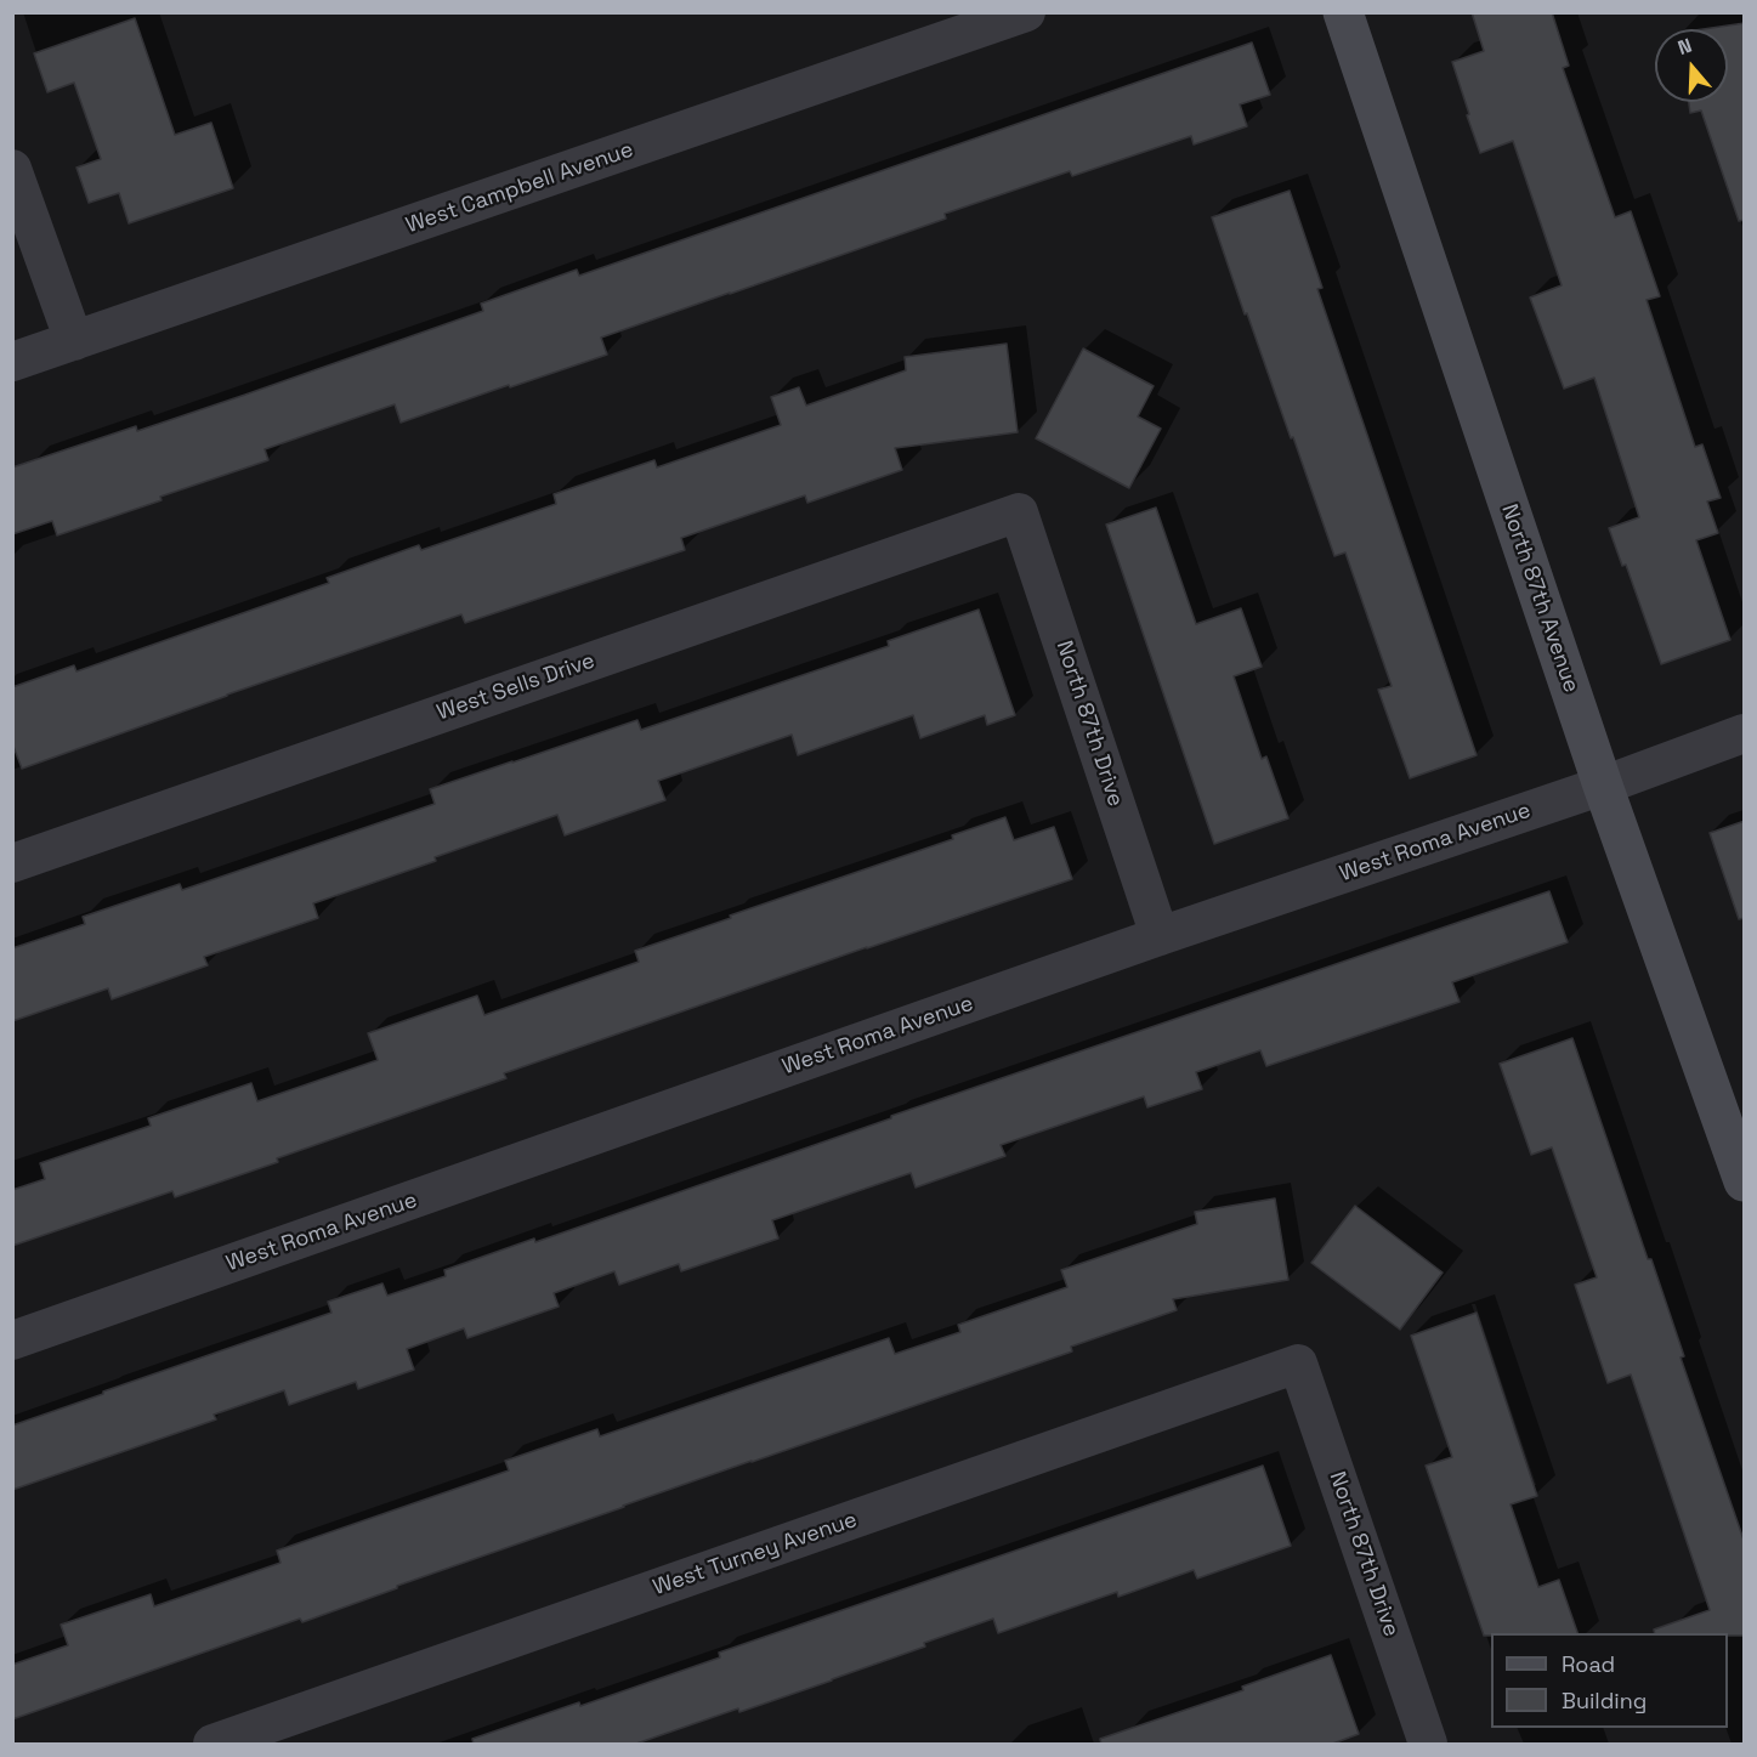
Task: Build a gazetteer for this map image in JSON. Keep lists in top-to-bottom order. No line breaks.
{"streets":{"street":["West Campbell Avenue","North 87th Avenue","West Sells Drive","North 87th Drive","West Roma Avenue","West Turney Avenue"]},"crossings":[["North 87th Avenue","West Roma Avenue"],["West Sells Drive","North 87th Drive"],["North 87th Drive","West Roma Avenue"],["North 87th Drive","West Turney Avenue"]],"legend":["Road","Building"],"north":"top"}
